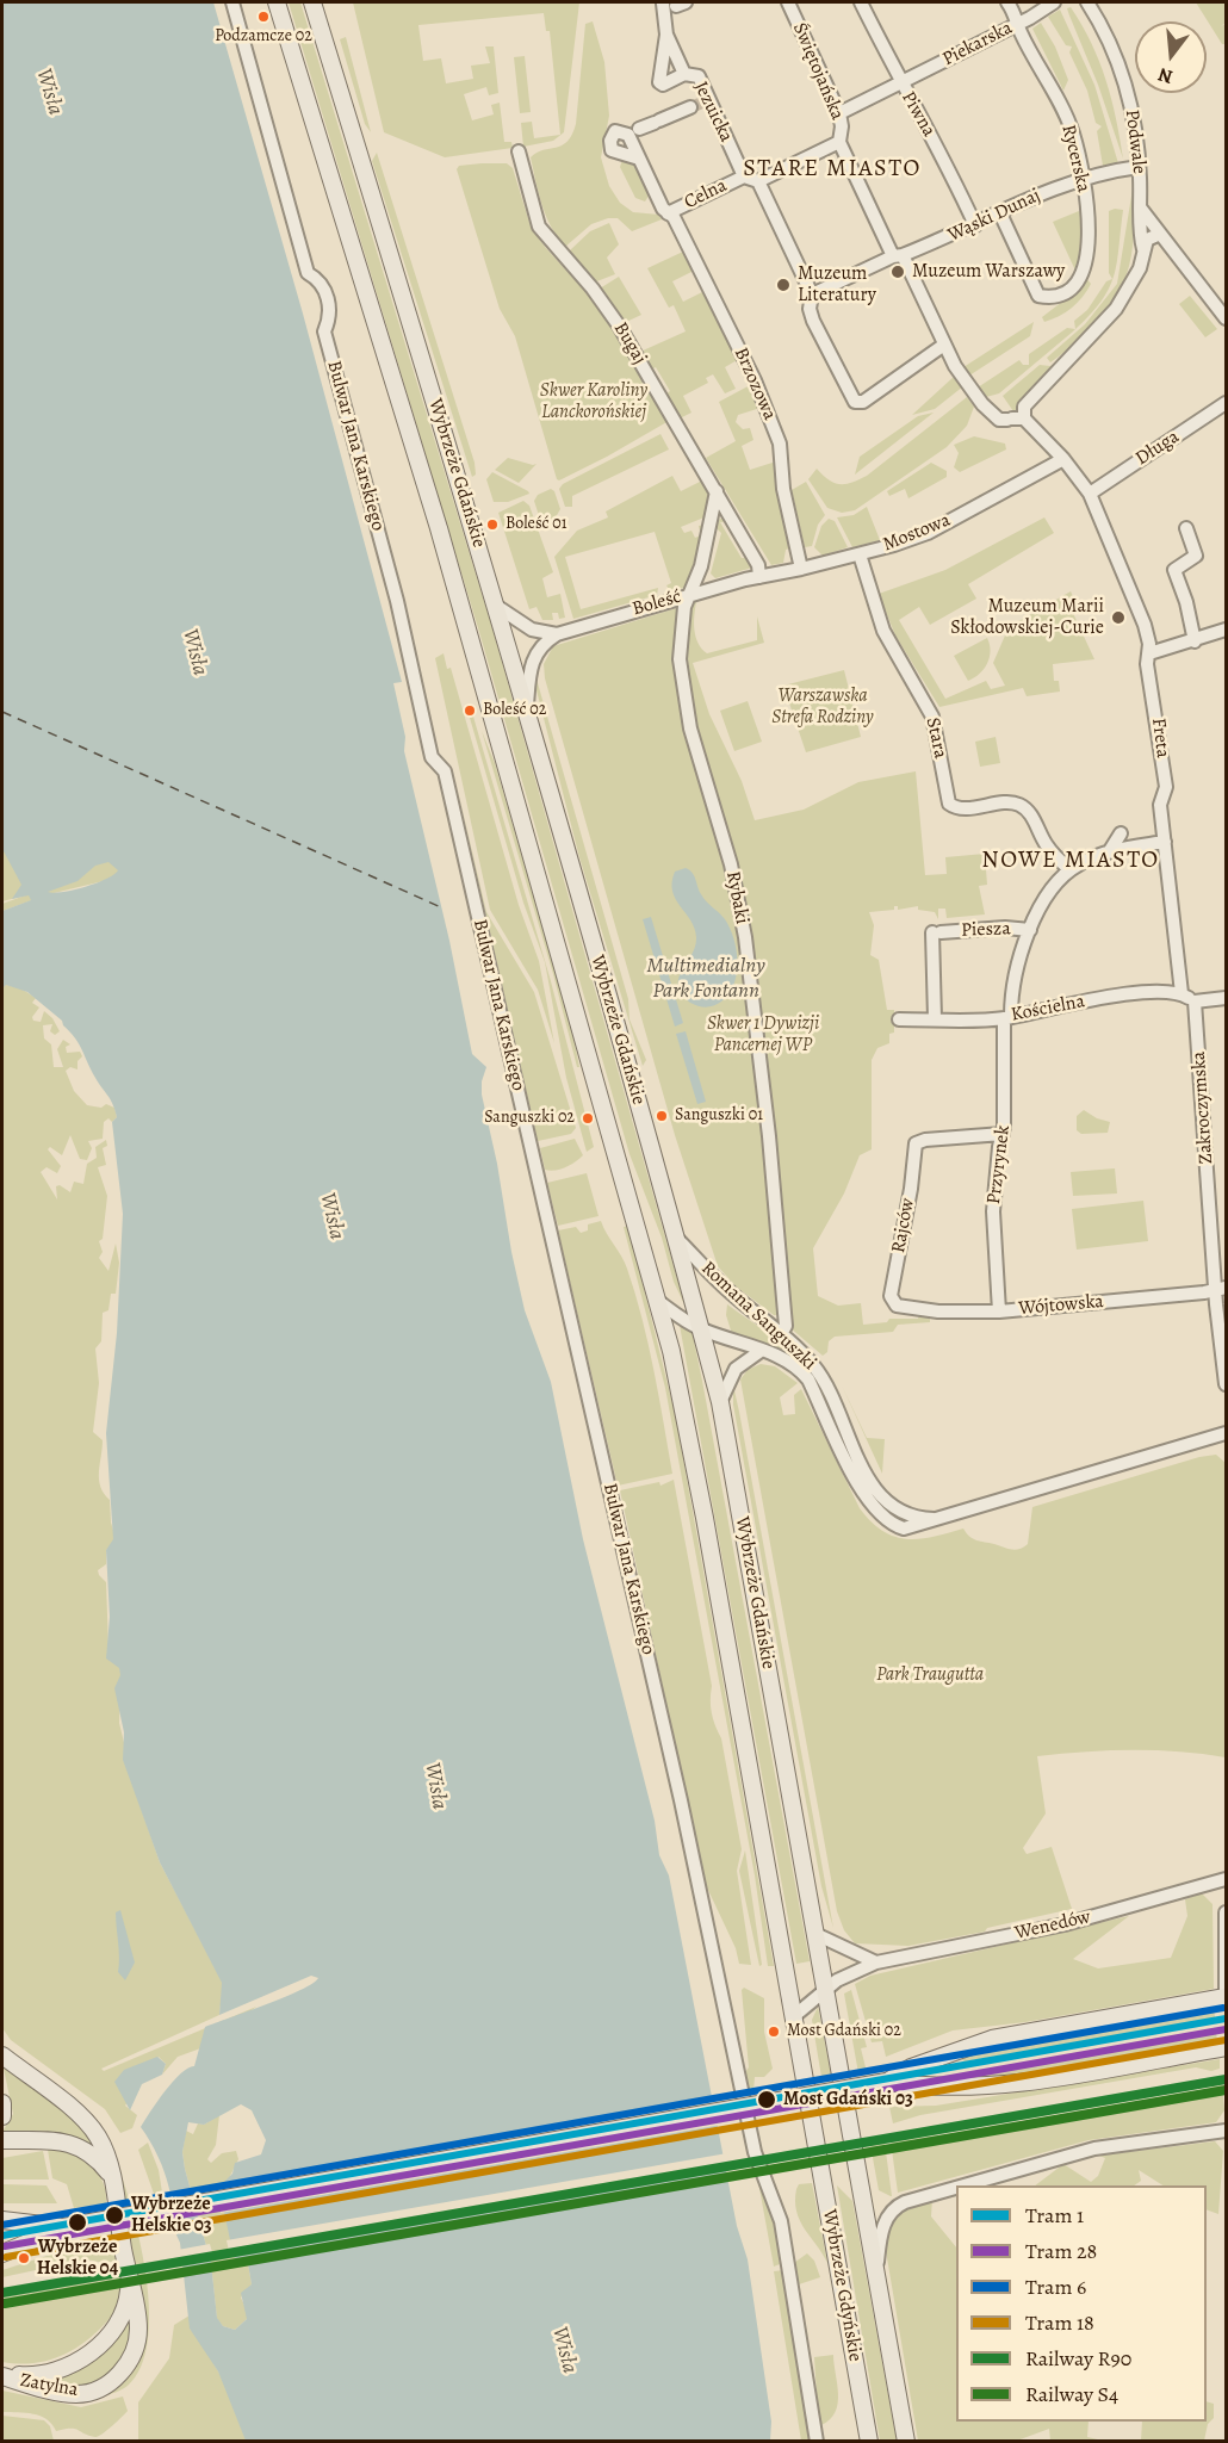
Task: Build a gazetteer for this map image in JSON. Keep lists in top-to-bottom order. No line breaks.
{"streets":{"main road":["Wybrzeże Gdańskie","Wybrzeże Gdyńskie","Zatylna"],"street":["Piekarska","Świętojańska","Jezuicka","Piwna","Podwale","Rycerska","Celna","Wąski Dunaj","Bugaj","Brzozowa","Bulwar Jana Karskiego","Długa","Mostowa","Boleść","Stara","Freta","Rybaki","Piesza","Kościelna","Zakroczymska","Przyrynek","Rajców","Wójtowska","Romana Sanguszki","Wenedów"]},"crossings":[["Piekarska","Świętojańska"],["Piekarska","Piwna"],["Piekarska","Rycerska"],["Świętojańska","Freta"],["Jezuicka","Celna"],["Piwna","Wąski Dunaj"],["Podwale","Wąski Dunaj"],["Podwale","Freta"],["Rycerska","Wąski Dunaj"],["Celna","Brzozowa"],["Wąski Dunaj","Freta"],["Bugaj","Mostowa"],["Bugaj","Boleść"],["Bugaj","Rybaki"],["Brzozowa","Mostowa"],["Długa","Freta"],["Wybrzeże Gdańskie","Romana Sanguszki"],["Wybrzeże Gdańskie","Wenedów"],["Wybrzeże Gdańskie","Wybrzeże Gdyńskie"],["Mostowa","Boleść"],["Mostowa","Stara"],["Mostowa","Freta"],["Boleść","Rybaki"],["Stara","Przyrynek"],["Freta","Kościelna"],["Rybaki","Romana Sanguszki"],["Piesza","Kościelna"],["Piesza","Przyrynek"],["Kościelna","Przyrynek"],["Zakroczymska","Wójtowska"],["Przyrynek","Rajców"],["Przyrynek","Wójtowska"],["Rajców","Wójtowska"]],"districts":["STARE MIASTO","NOWE MIASTO"],"water":["Wisła","Multimedialny Park Fontann"],"parks":["Skwer Karoliny Lanckorońskiej","Warszawska Strefa Rodziny","Skwer 1 Dywizji Pancernej WP","Park Traugutta"],"places":["Podzamcze 02","Muzeum Warszawy","Muzeum Literatury","Boleść 01","Muzeum Marii Skłodowskiej-Curie","Boleść 02","Sanguszki 01","Sanguszki 02","Most Gdański 02","Most Gdański 03","Wybrzeże Helskie 03","Wybrzeże Helskie 04"],"lines":["tram line 6","tram line 1","tram line 28","tram line 18","rail line R90","rail line S4"],"legend":["Tram 1","Tram 28","Tram 6","Tram 18","Railway R90","Railway S4"],"north":"bottom"}
